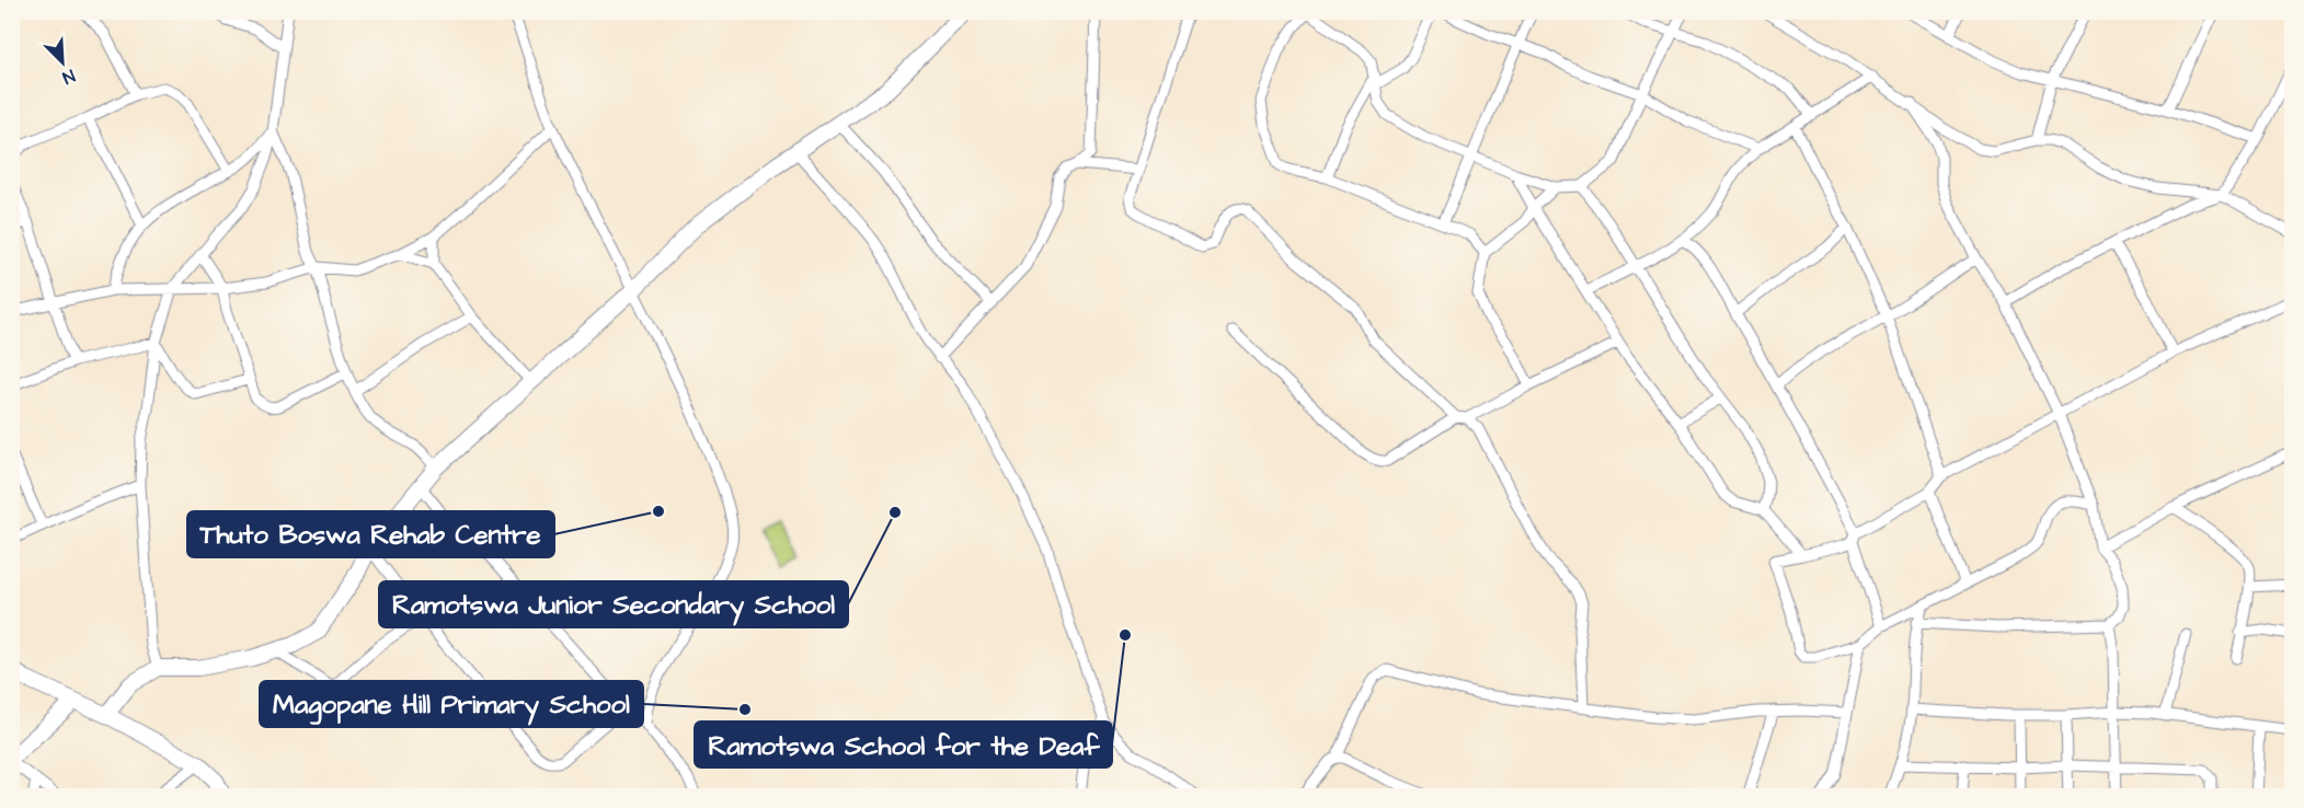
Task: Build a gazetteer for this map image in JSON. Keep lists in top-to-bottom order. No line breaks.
{"places":["Thuto Boswa Rehab Centre","Ramotswa Junior Secondary School","Ramotswa School for the Deaf","Magopane Hill Primary School"],"north":"bottom right"}
